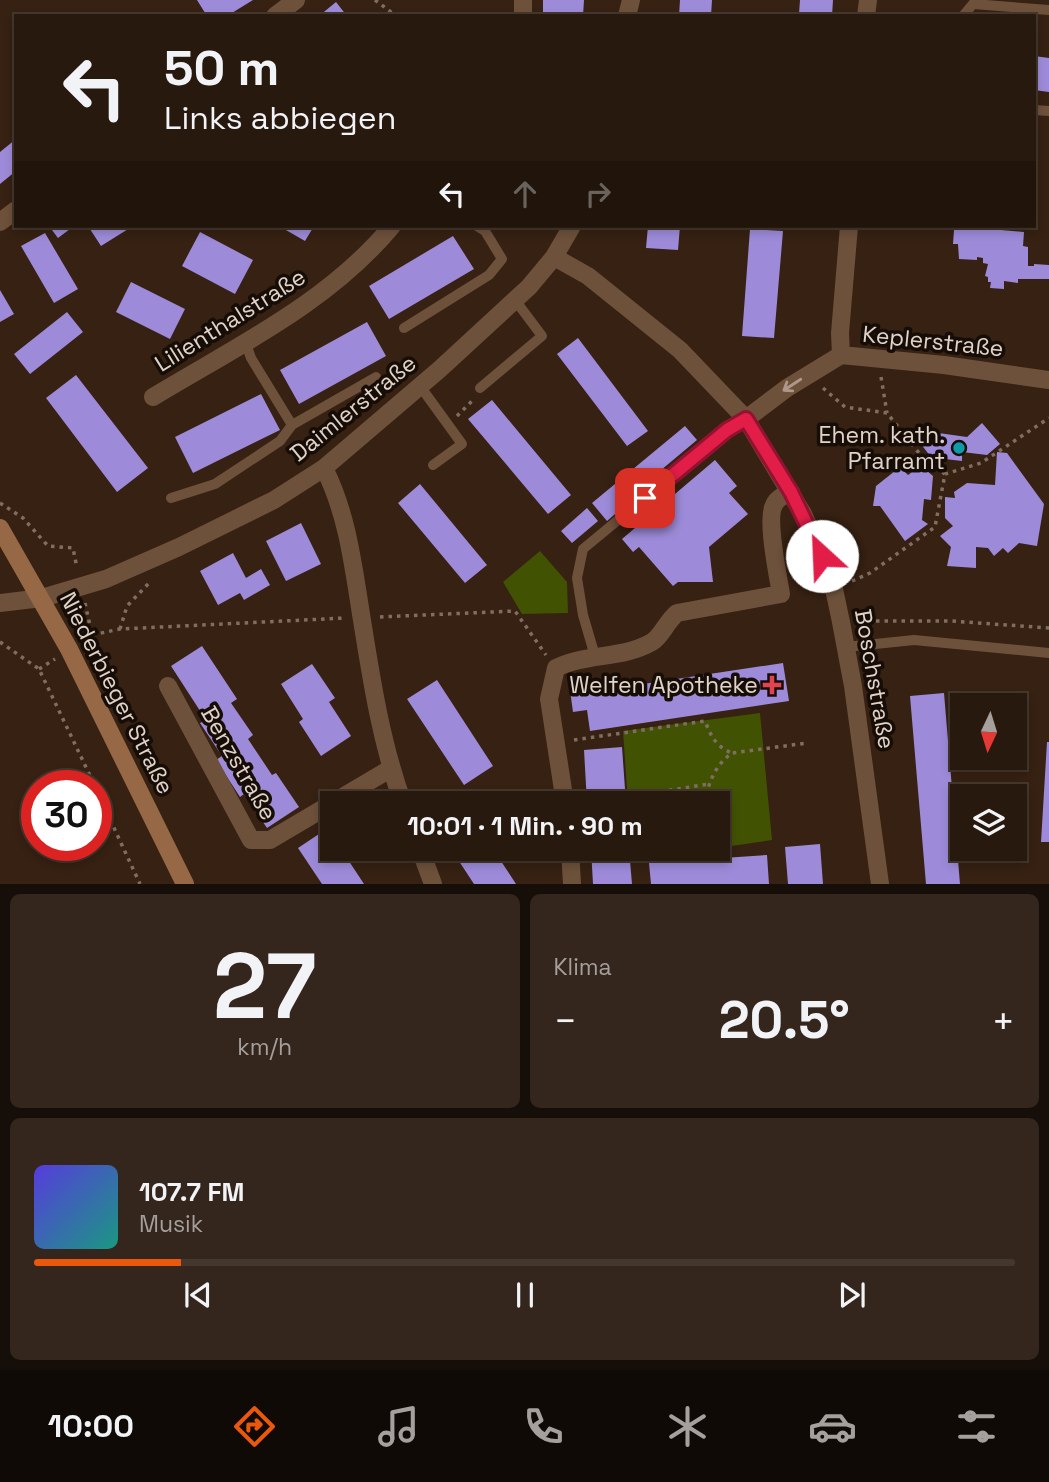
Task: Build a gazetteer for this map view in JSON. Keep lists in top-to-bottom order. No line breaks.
{"streets":{"main road":["Niederbieger Straße"],"street":["Lilienthalstraße","Keplerstraße","Daimlerstraße","Boschstraße","Benzstraße"]},"crossings":[["Keplerstraße","Boschstraße"],["Daimlerstraße","Boschstraße"],["Daimlerstraße","Niederbieger Straße"]],"places":{"other":["Ehem. kath. Pfarramt"],"health":["Welfen Apotheke"]},"north":"bottom","page":{"turn":["50 m","Links abbiegen"],"limit":"30","trip":"10:01 · 1 Min. · 90 m","tile":[["27","km/h"],"Klima"],"heat":["−","20.5°","+"],"song":["107.7 FM","Musik"],"tabs":"10:00"}}
